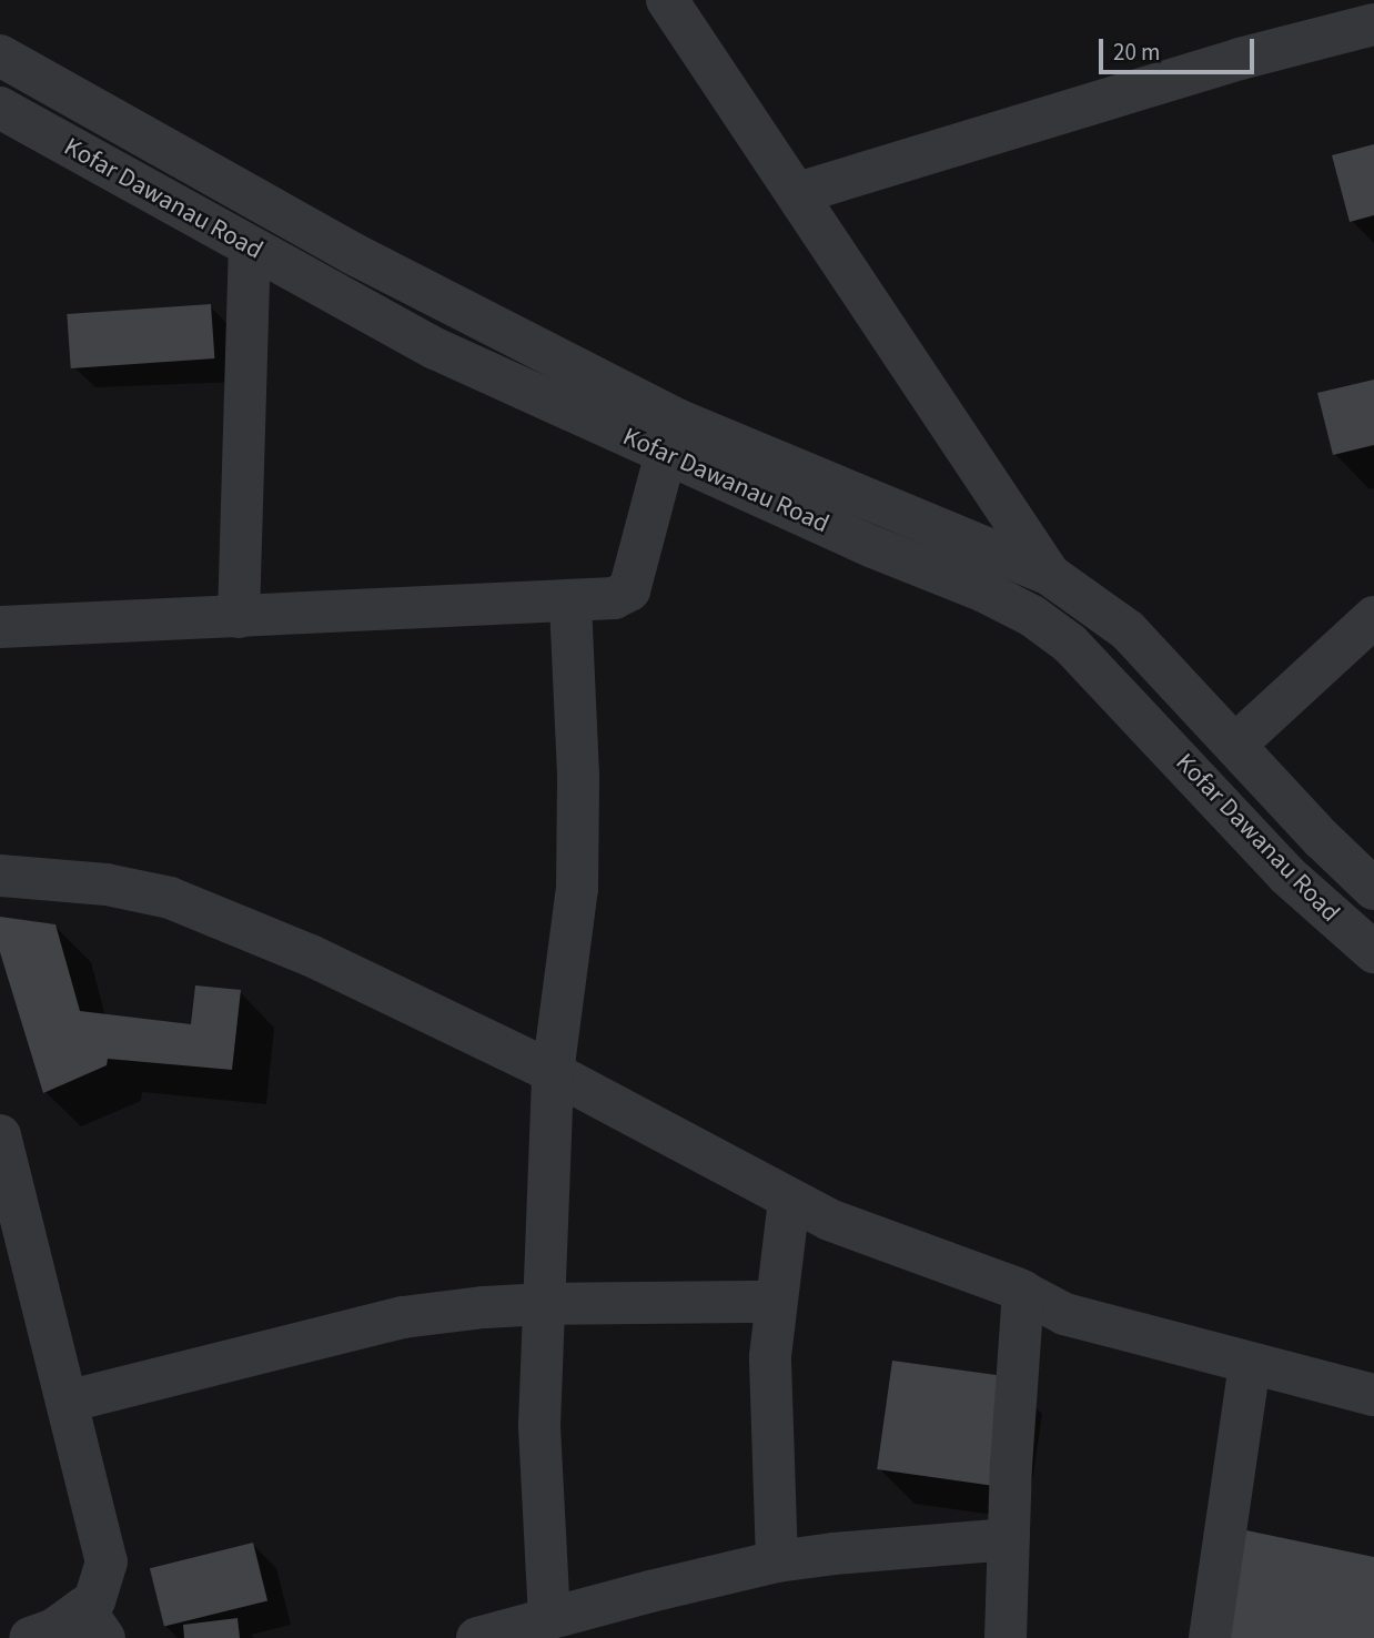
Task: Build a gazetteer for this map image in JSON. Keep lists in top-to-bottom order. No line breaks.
{"streets":{"street":["Kofar Dawanau Road"]},"scale_bar":"20 m"}
